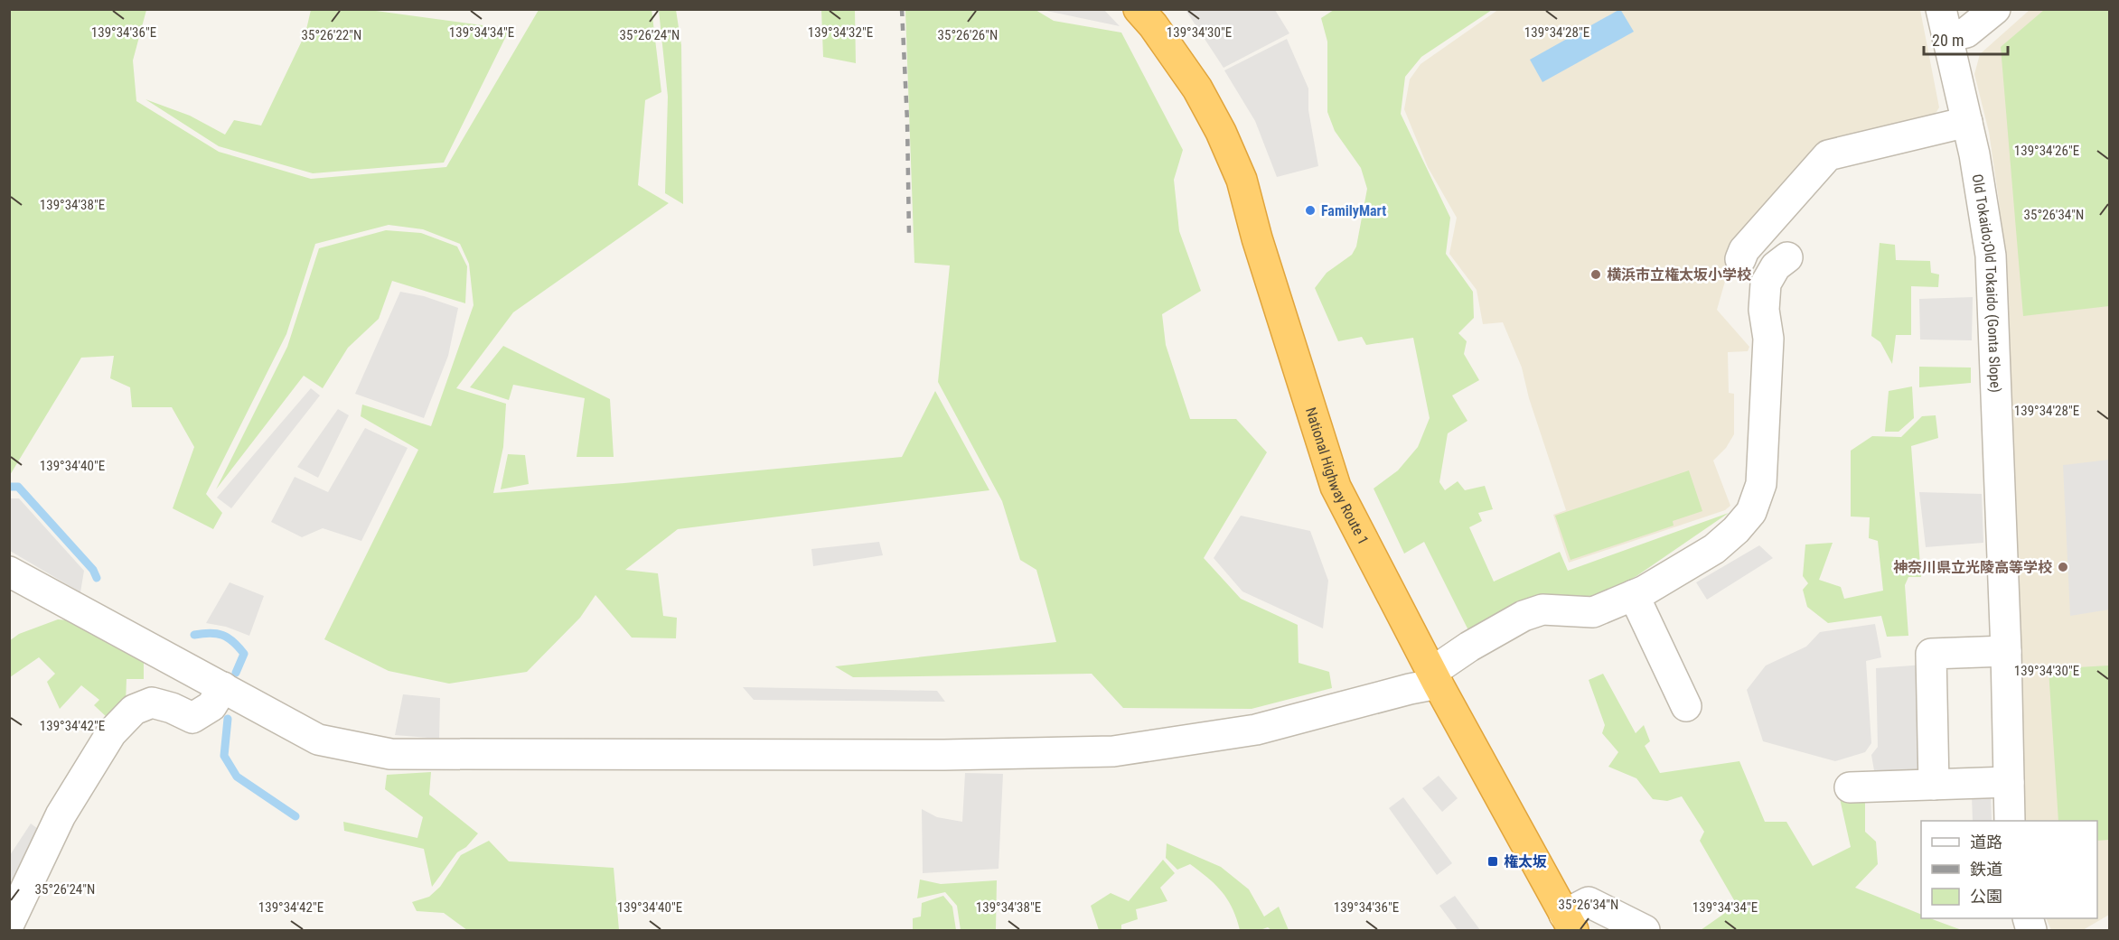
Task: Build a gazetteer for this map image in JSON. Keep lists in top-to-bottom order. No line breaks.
{"streets":{"highway":["National Highway Route 1"],"street":["Old Tokaido;Old Tokaido (Gonta Slope)"]},"places":{"other":["FamilyMart","横浜市立権太坂小学校","神奈川県立光陵高等学校"],"transit":["権太坂"]},"legend":["道路","鉄道","公園"],"scale_bar":"20 m","coordinates":["139°34'36\"E","139°34'34\"E","139°34'32\"E","139°34'30\"E","139°34'28\"E","35°26'24\"N","35°26'26\"N","35°26'22\"N","139°34'26\"E","139°34'38\"E","35°26'34\"N","139°34'40\"E","139°34'42\"E"]}
